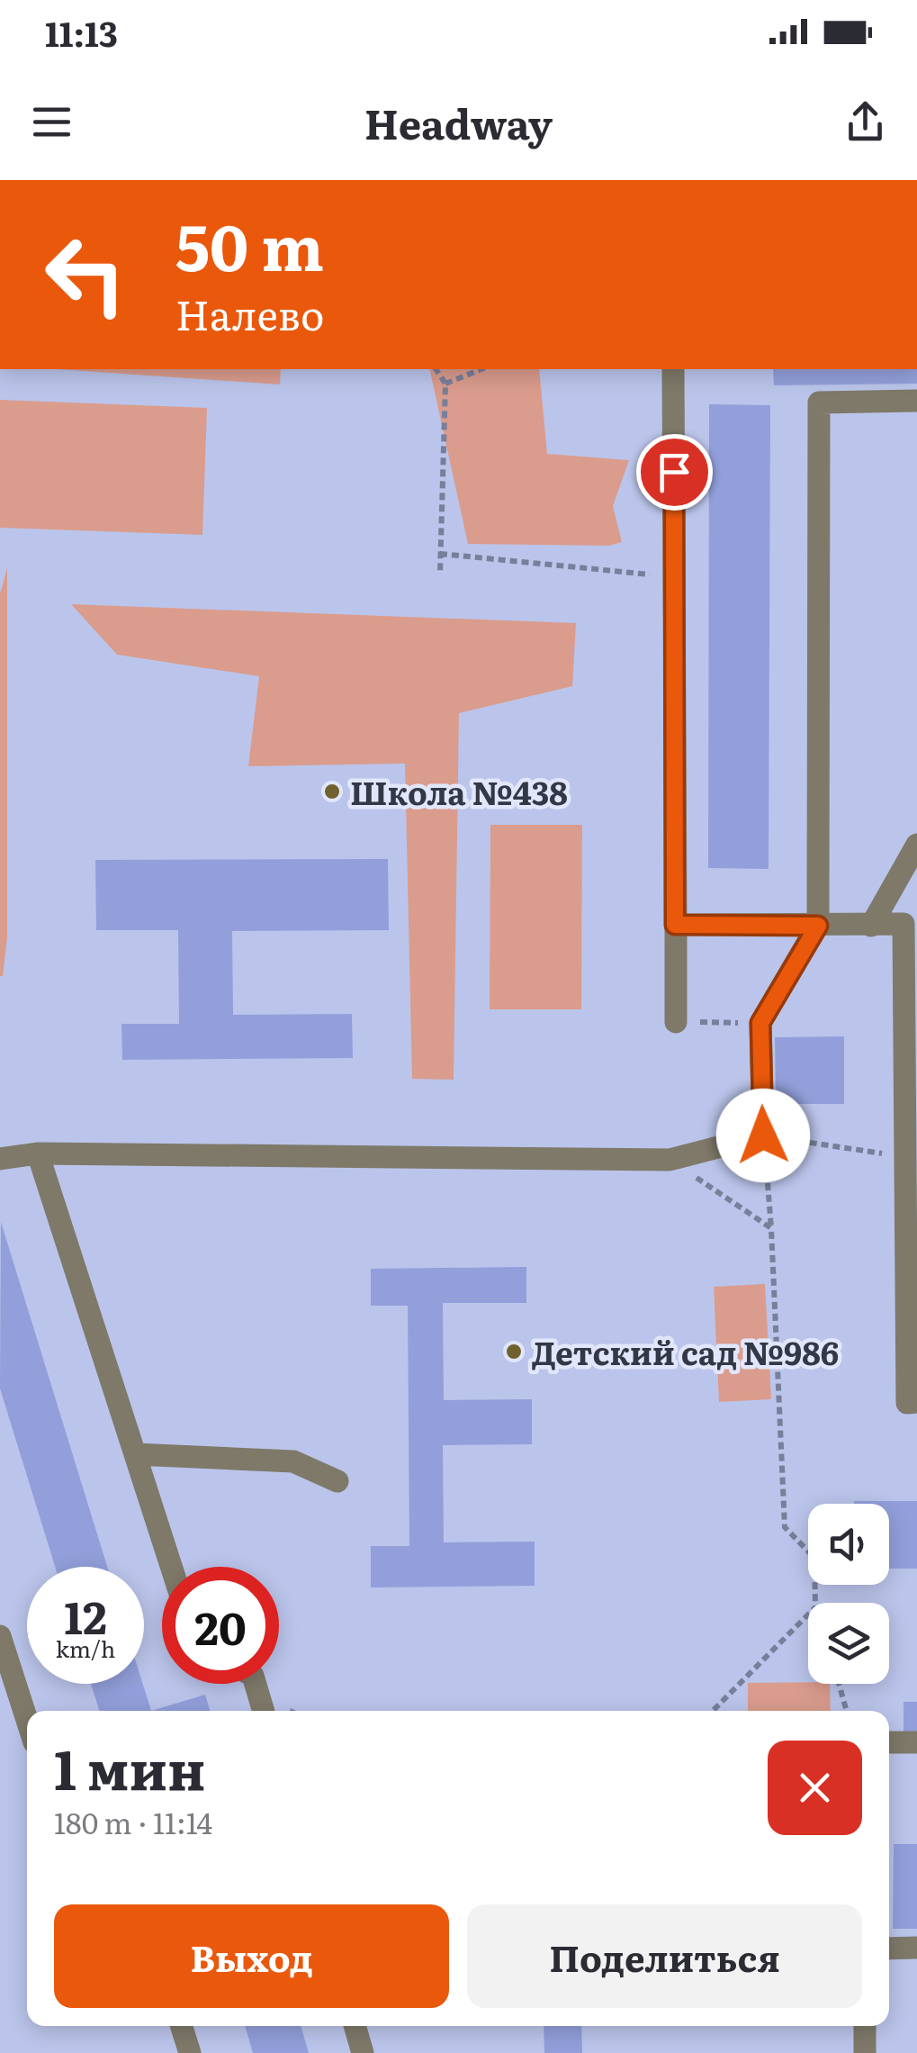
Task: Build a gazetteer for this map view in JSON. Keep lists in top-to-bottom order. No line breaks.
{"places":["Школа №438","Детский сад №986"],"page":{"status":"11:13","header":"Headway","turn":["50 m","Налево"],"speed":"12 km/h","limit":"20","heading":["1 мин","180 m · 11:14"],"buttons":["Выход","Поделиться"]}}
